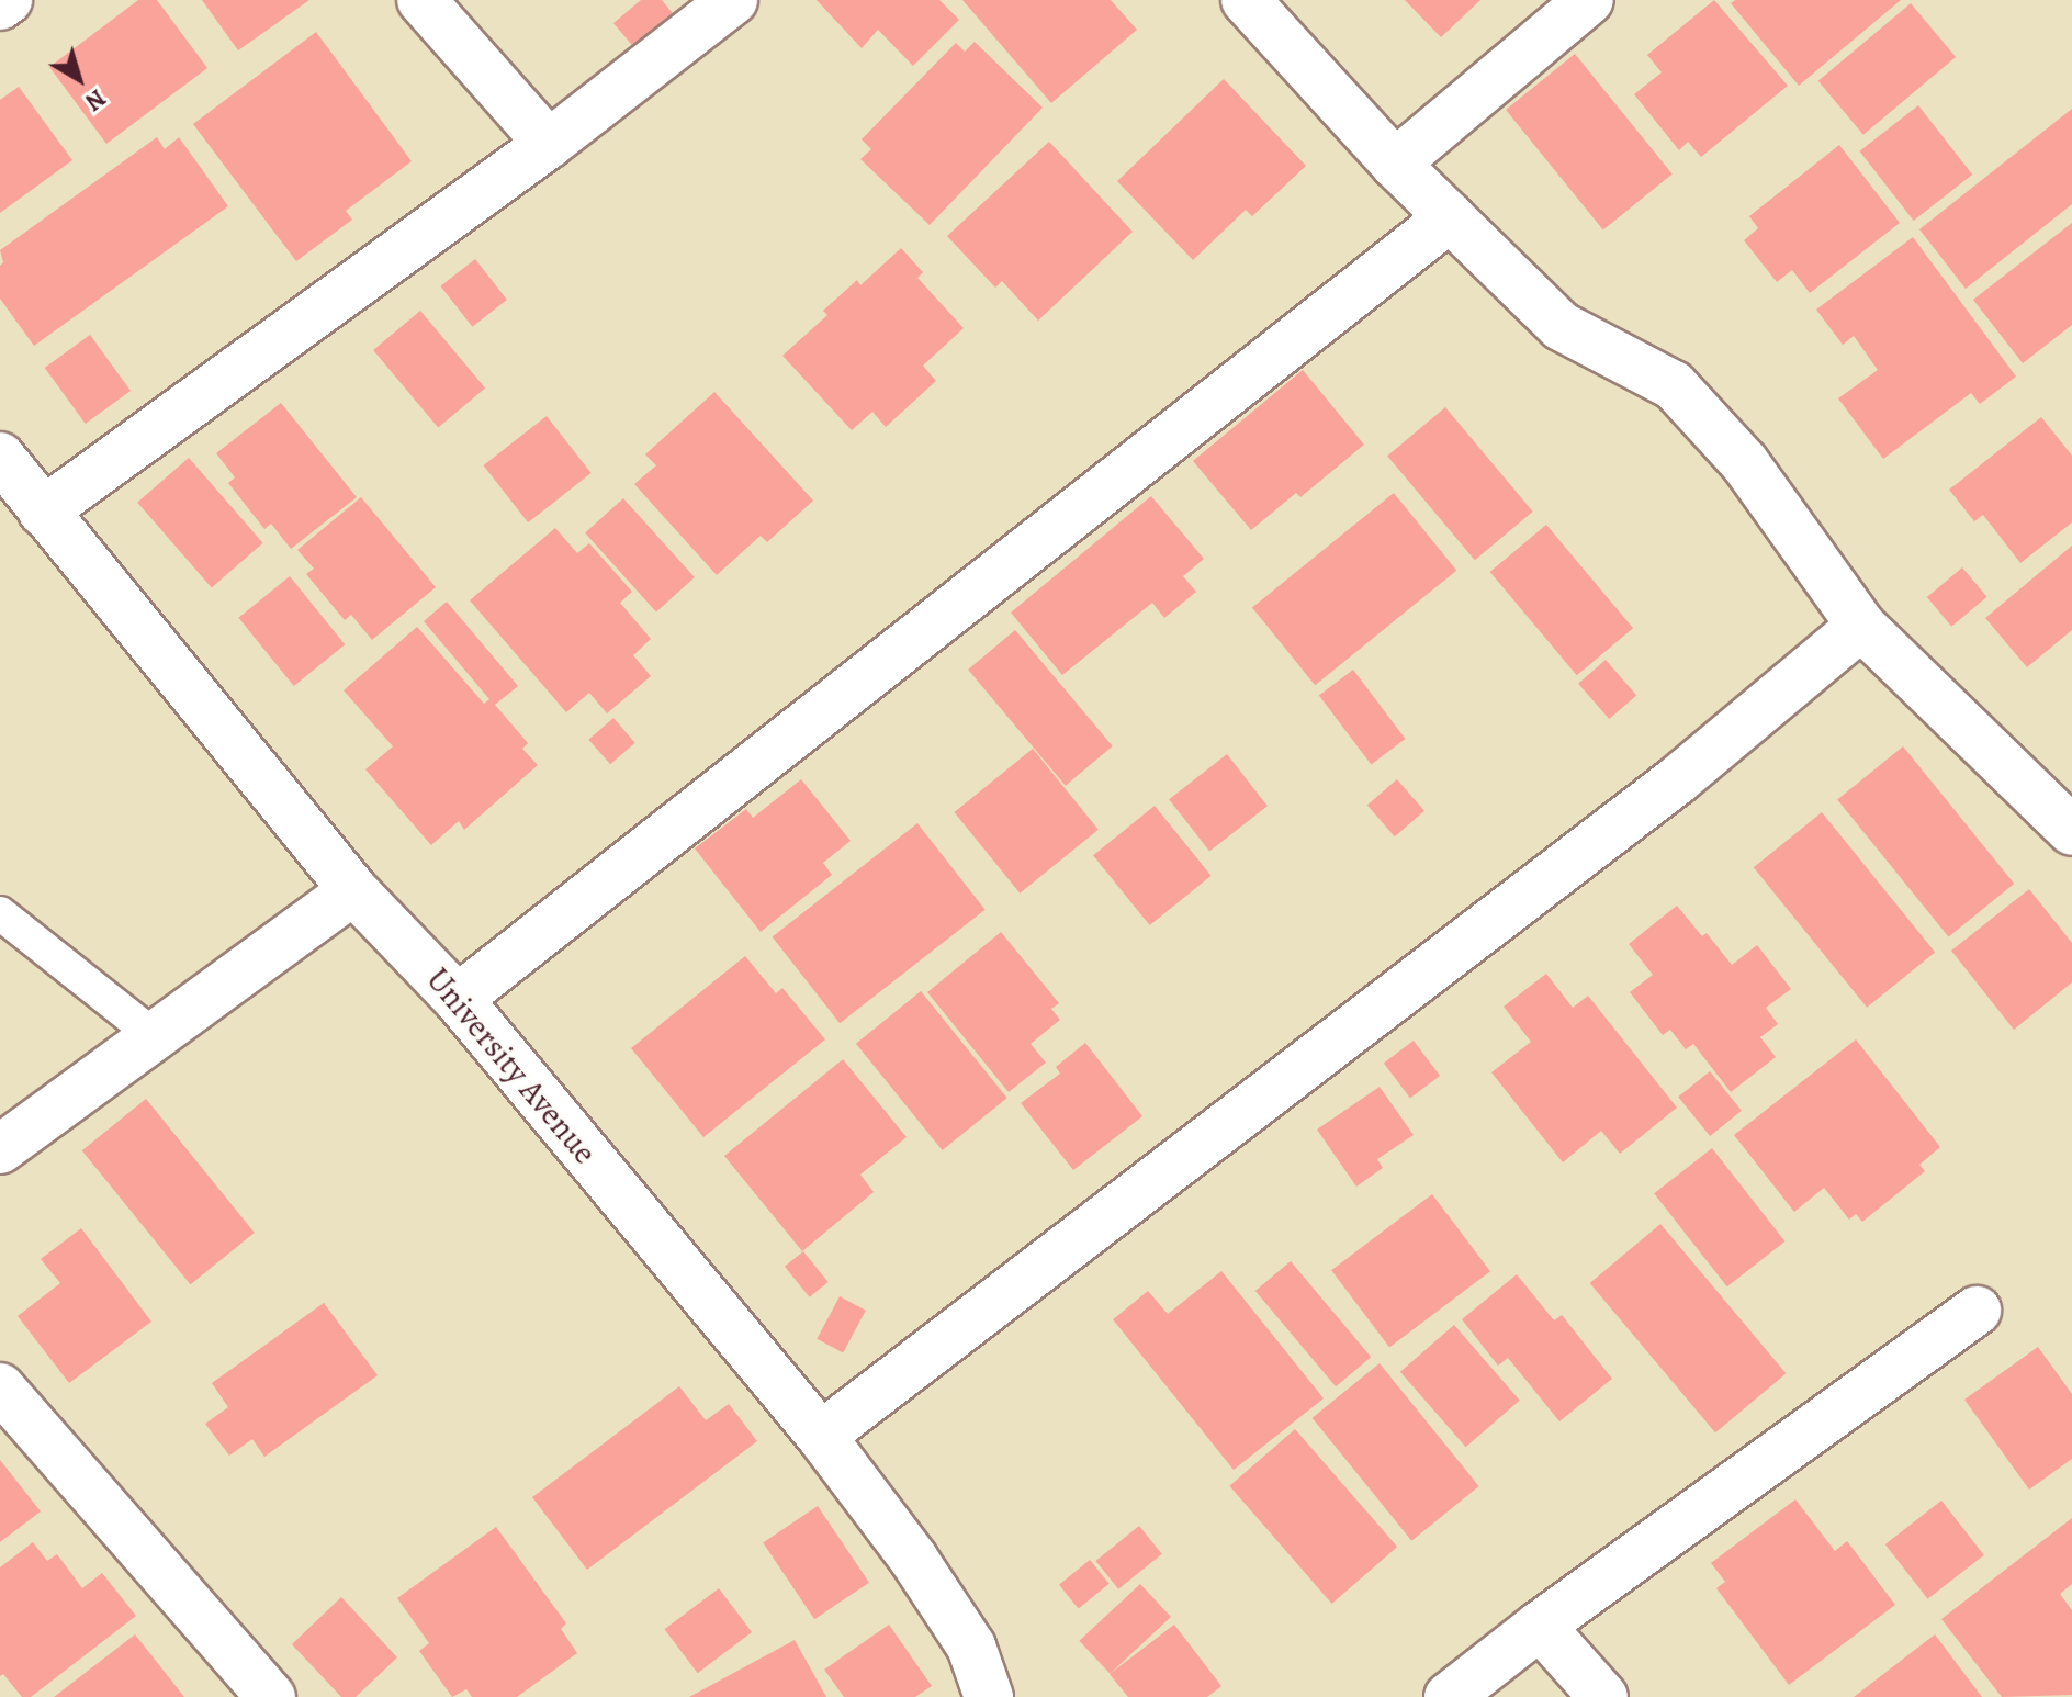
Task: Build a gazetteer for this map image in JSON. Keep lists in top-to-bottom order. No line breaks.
{"streets":{"street":["University Avenue"]},"north":"bottom right"}
